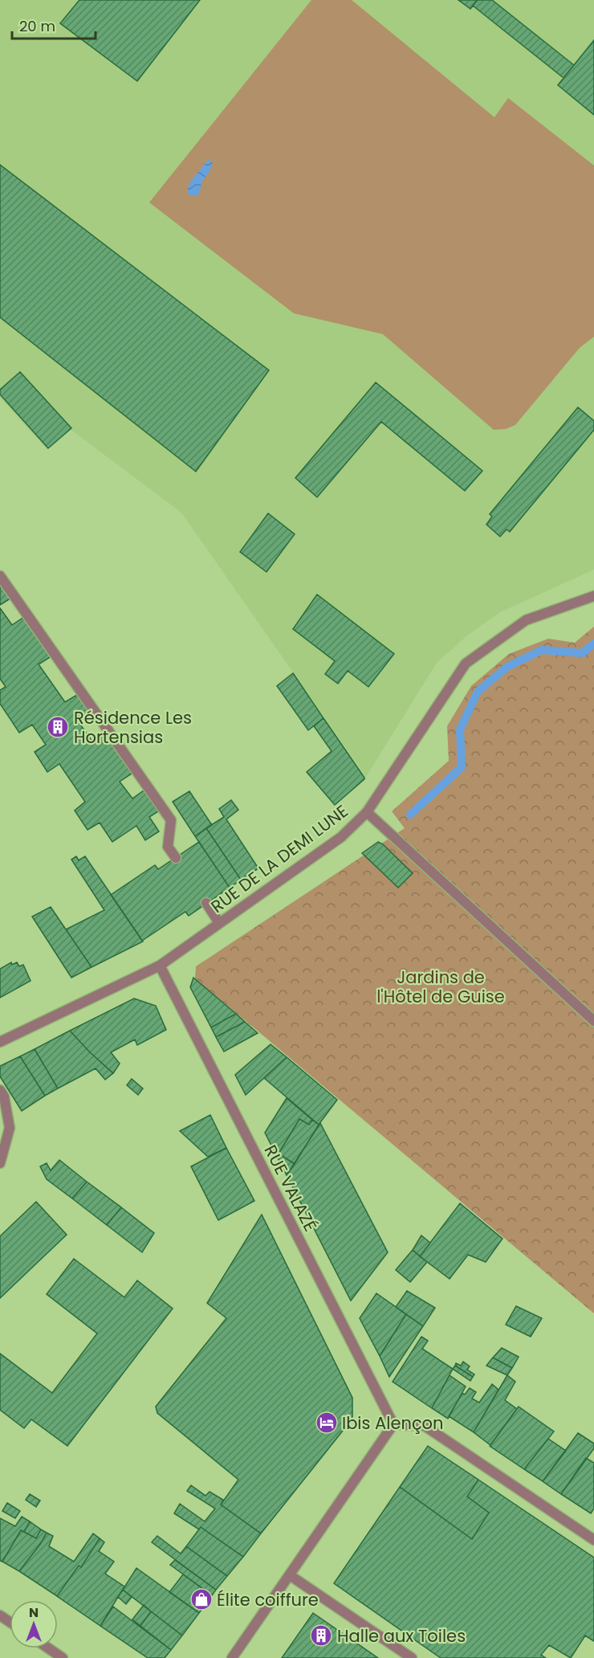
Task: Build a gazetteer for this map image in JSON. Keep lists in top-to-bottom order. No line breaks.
{"streets":{"street":["RUE DE LA DEMI LUNE","RUE VALAZÉ"]},"crossings":[["RUE DE LA DEMI LUNE","RUE VALAZÉ"]],"parks":["Jardins de l'Hôtel de Guise"],"places":{"building":["Résidence Les Hortensias","Halle aux Toiles"],"hotel":["Ibis Alençon"],"shop":["Élite coiffure"]},"scale_bar":"20 m","north":"top"}
